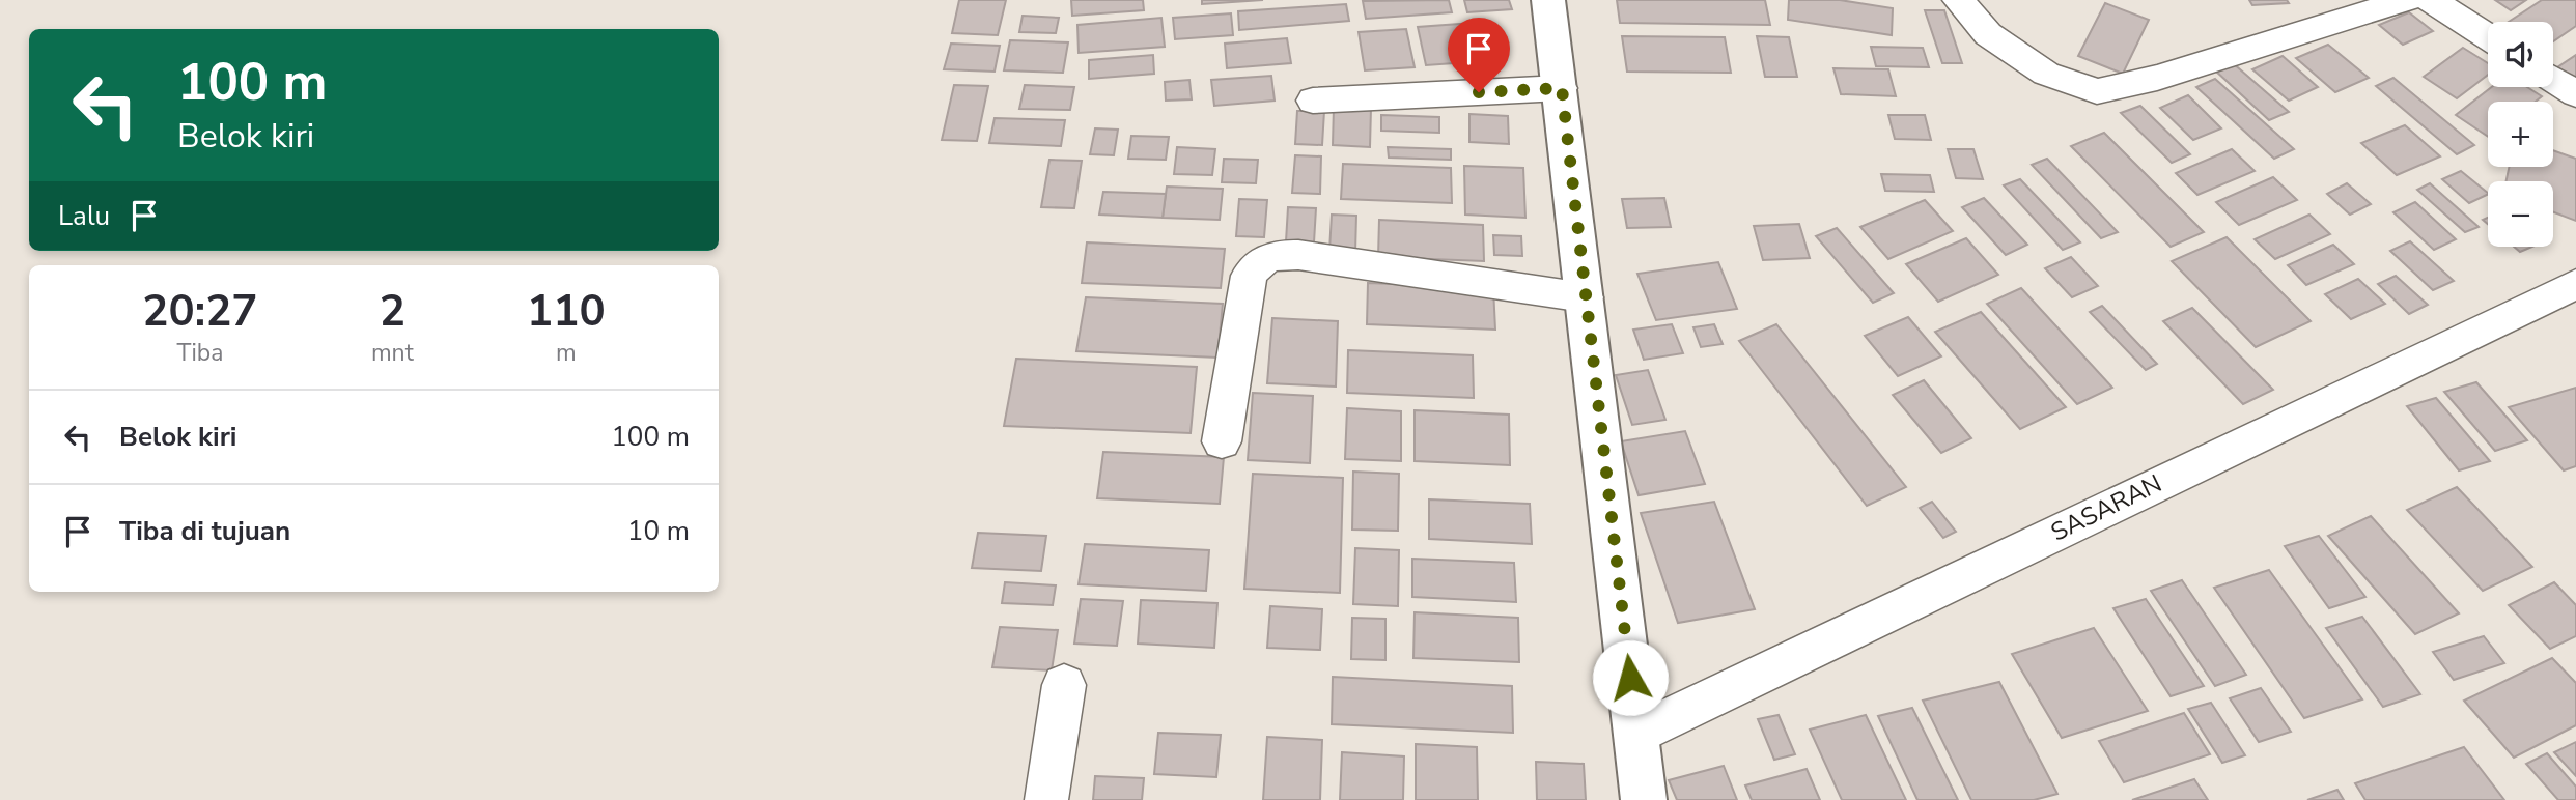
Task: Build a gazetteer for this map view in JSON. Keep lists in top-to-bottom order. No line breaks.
{"streets":{"street":["SASARAN"]},"page":{"map_buttons":["+","−"],"turn":["100 m","Belok kiri"],"then":"Lalu","eta":["20:27","Tiba","2","mnt","110","m"],"list":[{"name":"Belok kiri","value":"100 m"},{"name":"Tiba di tujuan","value":"10 m"}]}}
